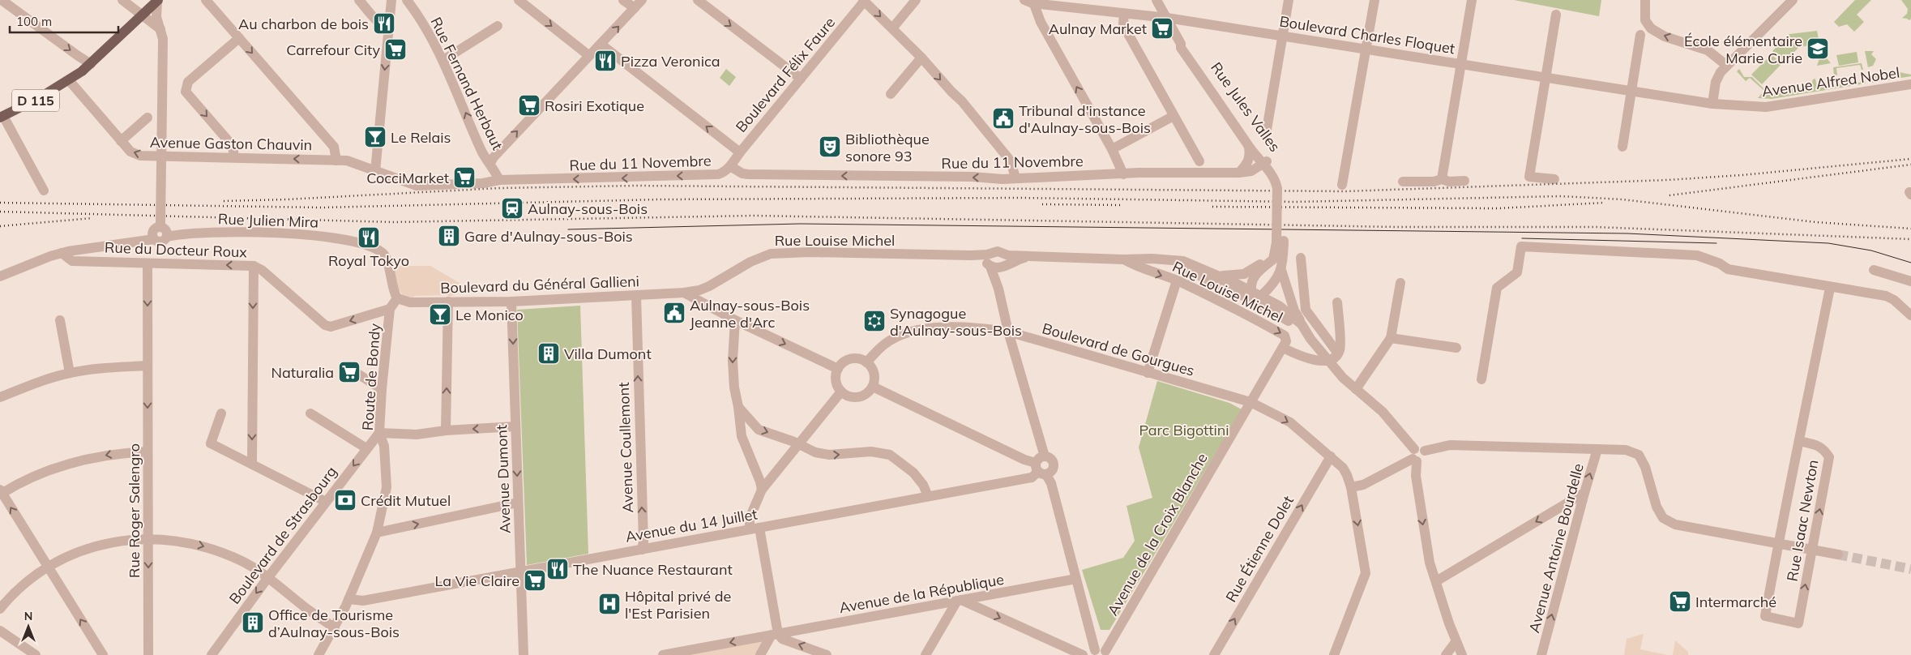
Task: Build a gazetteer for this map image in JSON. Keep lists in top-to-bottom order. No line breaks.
{"streets":{"main road":["D 115"],"street":["Boulevard Charles Floquet","Boulevard Félix Faure","Avenue Alfred Nobel","Rue Fernand Herbaut","Rue Jules Valles","Avenue Gaston Chauvin","Rue du 11 Novembre","Rue Julien Mira","Rue Louise Michel","Rue du Docteur Roux","Boulevard du Général Gallieni","Boulevard de Gourgues","Route de Bondy","Avenue Coullemont","Avenue Dumont","Rue Roger Salengro","Rue Isaac Newton","Avenue du 14 Juillet","Avenue de la Croix Blanche","Boulevard de Strasbourg","Avenue Antoine Bourdelle","Rue Étienne Dolet","Avenue de la République"]},"crossings":[["Boulevard Charles Floquet","Avenue Alfred Nobel"],["Boulevard Charles Floquet","Rue Jules Valles"],["Boulevard Félix Faure","Rue du 11 Novembre"],["Rue Fernand Herbaut","Rue du 11 Novembre"],["D 115","Avenue Gaston Chauvin"],["Rue Jules Valles","Rue du 11 Novembre"],["Avenue Gaston Chauvin","Rue du 11 Novembre"],["Rue Julien Mira","Boulevard du Général Gallieni"],["Rue Julien Mira","Route de Bondy"],["Rue Louise Michel","Boulevard du Général Gallieni"],["Rue Louise Michel","Avenue de la Croix Blanche"],["Rue du Docteur Roux","Route de Bondy"],["Rue du Docteur Roux","Rue Roger Salengro"],["Boulevard du Général Gallieni","Route de Bondy"],["Boulevard du Général Gallieni","Avenue Coullemont"],["Boulevard du Général Gallieni","Avenue Dumont"],["Boulevard de Gourgues","Avenue de la Croix Blanche"],["Boulevard de Gourgues","Rue Étienne Dolet"],["Route de Bondy","Avenue du 14 Juillet"],["Route de Bondy","Boulevard de Strasbourg"],["Avenue Coullemont","Avenue du 14 Juillet"],["Avenue Dumont","Avenue du 14 Juillet"]],"one_way":["Rue Fernand Herbaut","Avenue Gaston Chauvin","Rue du 11 Novembre","Rue du Docteur Roux","Avenue Coullemont","Rue Roger Salengro","Boulevard de Strasbourg","Avenue Antoine Bourdelle","Rue Étienne Dolet"],"parks":["Parc Bigottini"],"places":{"restaurant":["Au charbon de bois","Pizza Veronica","Royal Tokyo","The Nuance Restaurant"],"supermarket":["Aulnay Market","Carrefour City","Rosiri Exotique","CocciMarket","Naturalia","La Vie Claire","Intermarché"],"school or university":["École élémentaire Marie Curie"],"public building":["Tribunal d'instance d'Aulnay-sous-Bois","Aulnay-sous-Bois Jeanne d'Arc"],"bar":["Le Relais","Le Monico"],"theatre":["Bibliothèque sonore 93"],"station":["Aulnay-sous-Bois"],"building":["Gare d'Aulnay-sous-Bois","Villa Dumont","Office de Tourisme d’Aulnay-sous-Bois"],"synagogue":["Synagogue d'Aulnay-sous-Bois"],"bank":["Crédit Mutuel"],"hospital":["Hôpital privé de l'Est Parisien"]},"scale_bar":"100 m","north":"top"}
